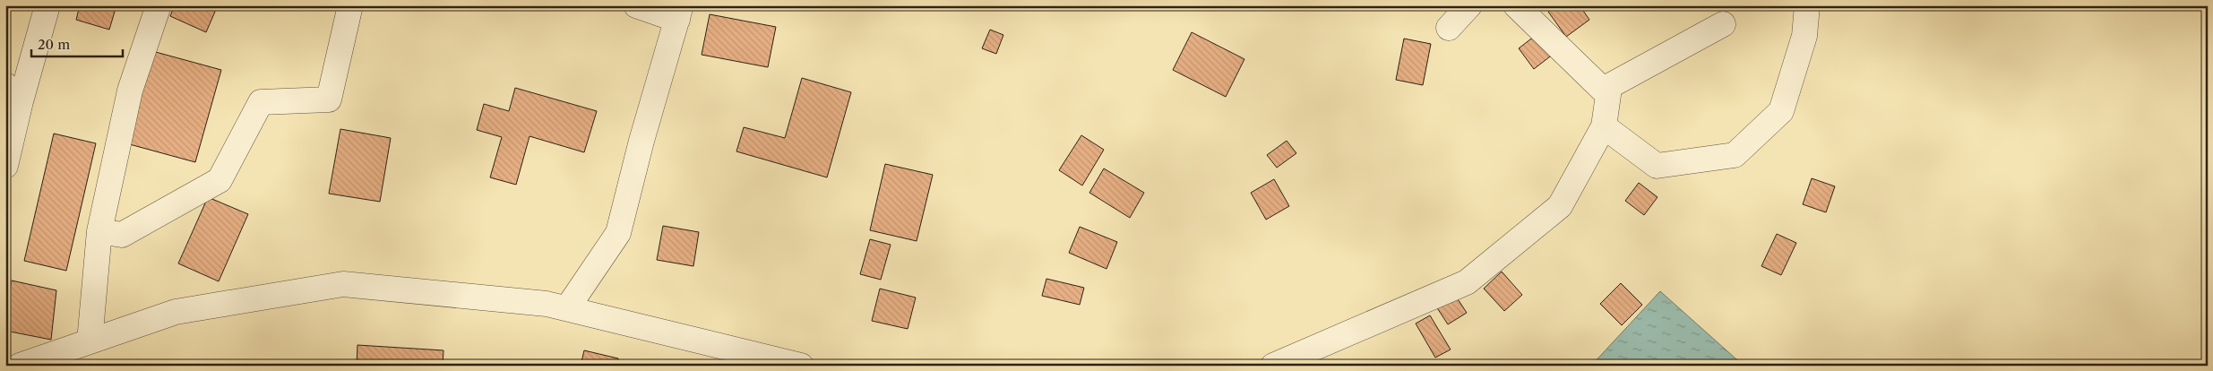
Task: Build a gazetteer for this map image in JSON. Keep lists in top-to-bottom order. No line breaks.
{"scale_bar":"20 m"}
